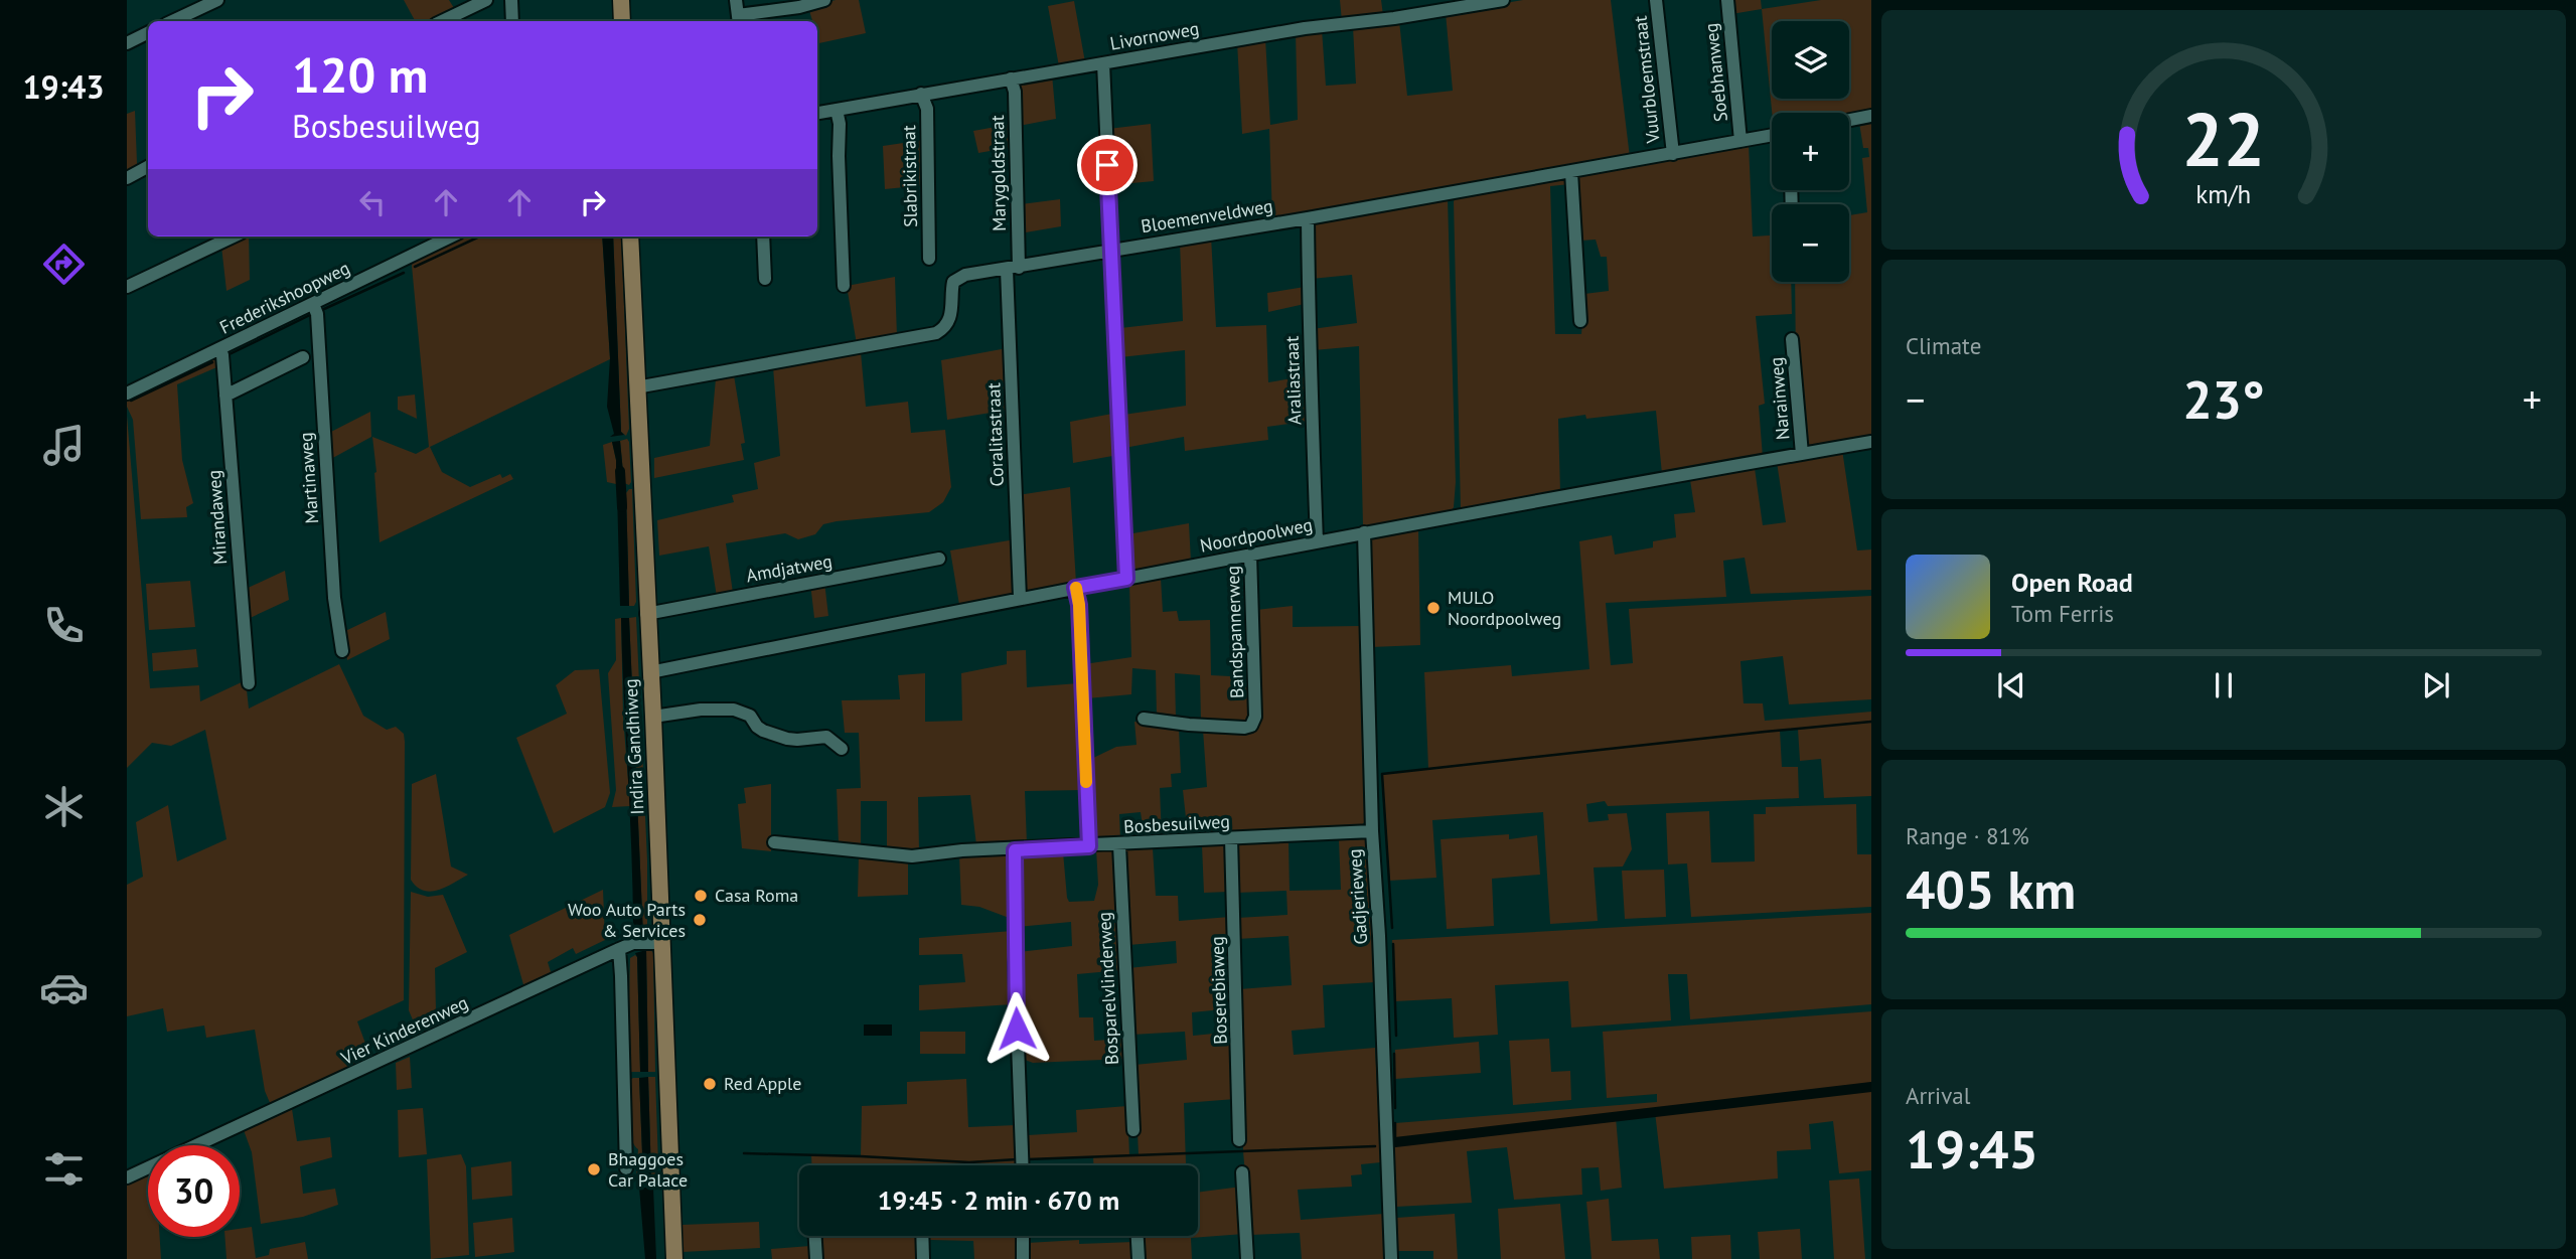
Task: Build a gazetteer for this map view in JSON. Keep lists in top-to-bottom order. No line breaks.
{"streets":{"main road":["Indira Gandhiweg"],"street":["Livornoweg","Soebhanweg","Vuurbloemstraat","Marygoldstraat","Slabrikistraat","Bloemenveldweg","Frederikshoopweg","Araliastraat","Narainweg","Coralitastraat","Martinaweg","Mirandaweg","Noordpoolweg","Amdjatweg","Bandspannerweg","Bosbesuilweg","Gadjerieweg","Bosparelvlinderweg","Boserebiaweg","Vier Kinderenweg"]},"crossings":[["Livornoweg","Marygoldstraat"],["Livornoweg","Slabrikistraat"],["Soebhanweg","Bloemenveldweg"],["Vuurbloemstraat","Bloemenveldweg"],["Marygoldstraat","Bloemenveldweg"],["Marygoldstraat","Coralitastraat"],["Bloemenveldweg","Araliastraat"],["Bloemenveldweg","Coralitastraat"],["Bloemenveldweg","Indira Gandhiweg"],["Frederikshoopweg","Martinaweg"],["Frederikshoopweg","Mirandaweg"],["Araliastraat","Noordpoolweg"],["Narainweg","Noordpoolweg"],["Coralitastraat","Noordpoolweg"],["Noordpoolweg","Bandspannerweg"],["Noordpoolweg","Indira Gandhiweg"],["Noordpoolweg","Gadjerieweg"],["Amdjatweg","Indira Gandhiweg"],["Indira Gandhiweg","Vier Kinderenweg"],["Bosbesuilweg","Gadjerieweg"],["Bosbesuilweg","Bosparelvlinderweg"],["Bosbesuilweg","Boserebiaweg"]],"places":["MULO Noordpoolweg","Casa Roma","Woo Auto Parts & Services","Red Apple","Bhaggoes Car Palace"],"page":{"tabs":"19:43","map_buttons":["+","−"],"turn":["120 m","Bosbesuilweg"],"tile":["Climate",["Range · 81%","405 km"],["Arrival","19:45"]],"heat":["−","23°","+"],"song":["Open Road","Tom Ferris"],"limit":"30","trip":"19:45 · 2 min · 670 m","gauge":["22","km/h"]}}
